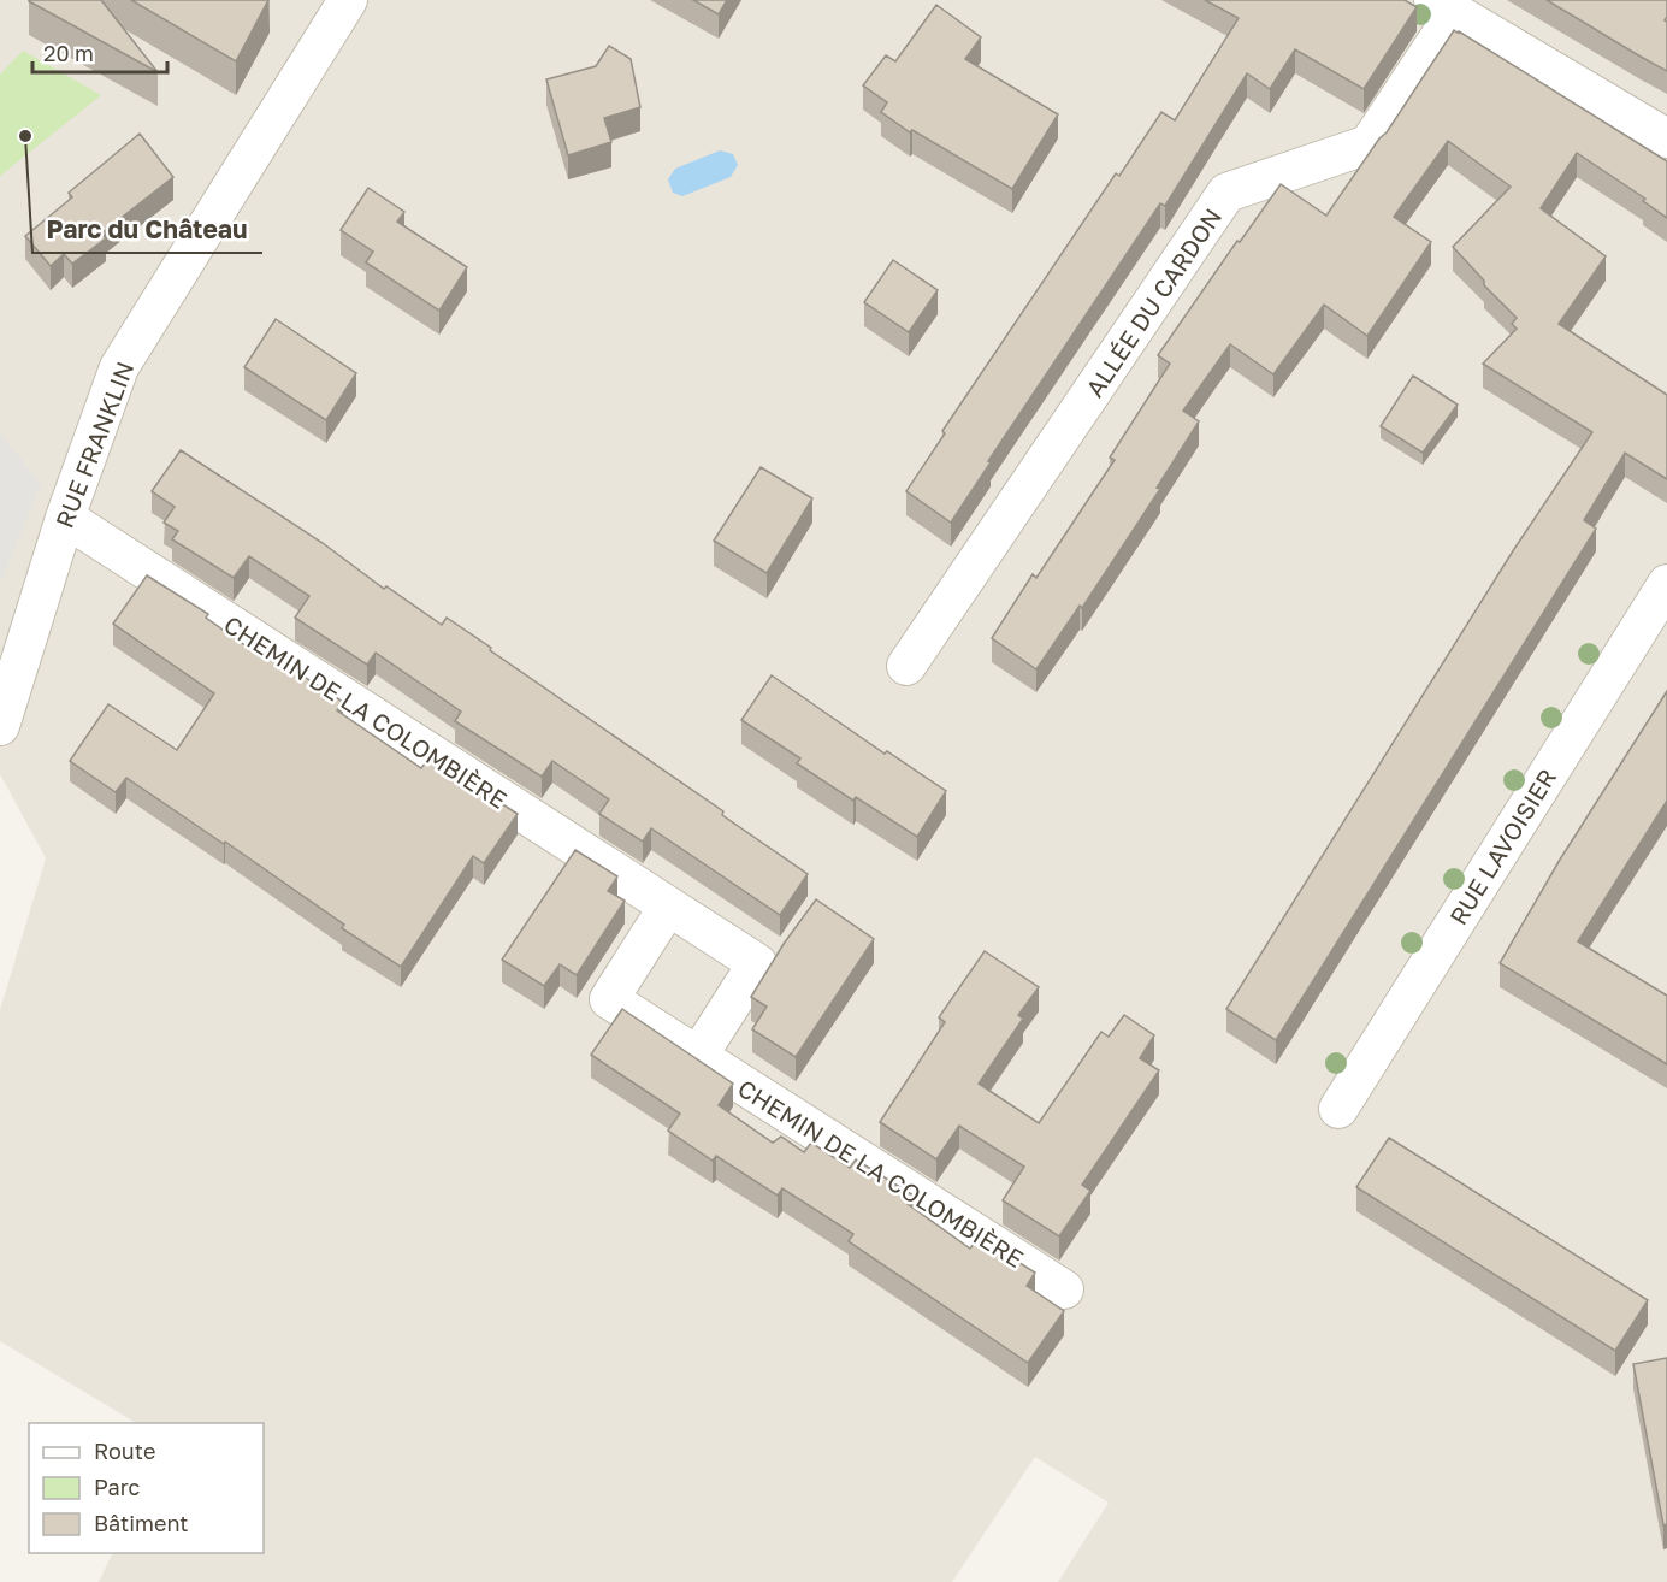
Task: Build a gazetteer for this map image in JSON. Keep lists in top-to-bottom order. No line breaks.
{"streets":{"street":["ALLÉE DU CARDON","RUE FRANKLIN","CHEMIN DE LA COLOMBIÈRE","RUE LAVOISIER"]},"crossings":[["RUE FRANKLIN","CHEMIN DE LA COLOMBIÈRE"]],"places":["Parc du Château"],"legend":["Route","Parc","Bâtiment"],"scale_bar":"20 m"}
